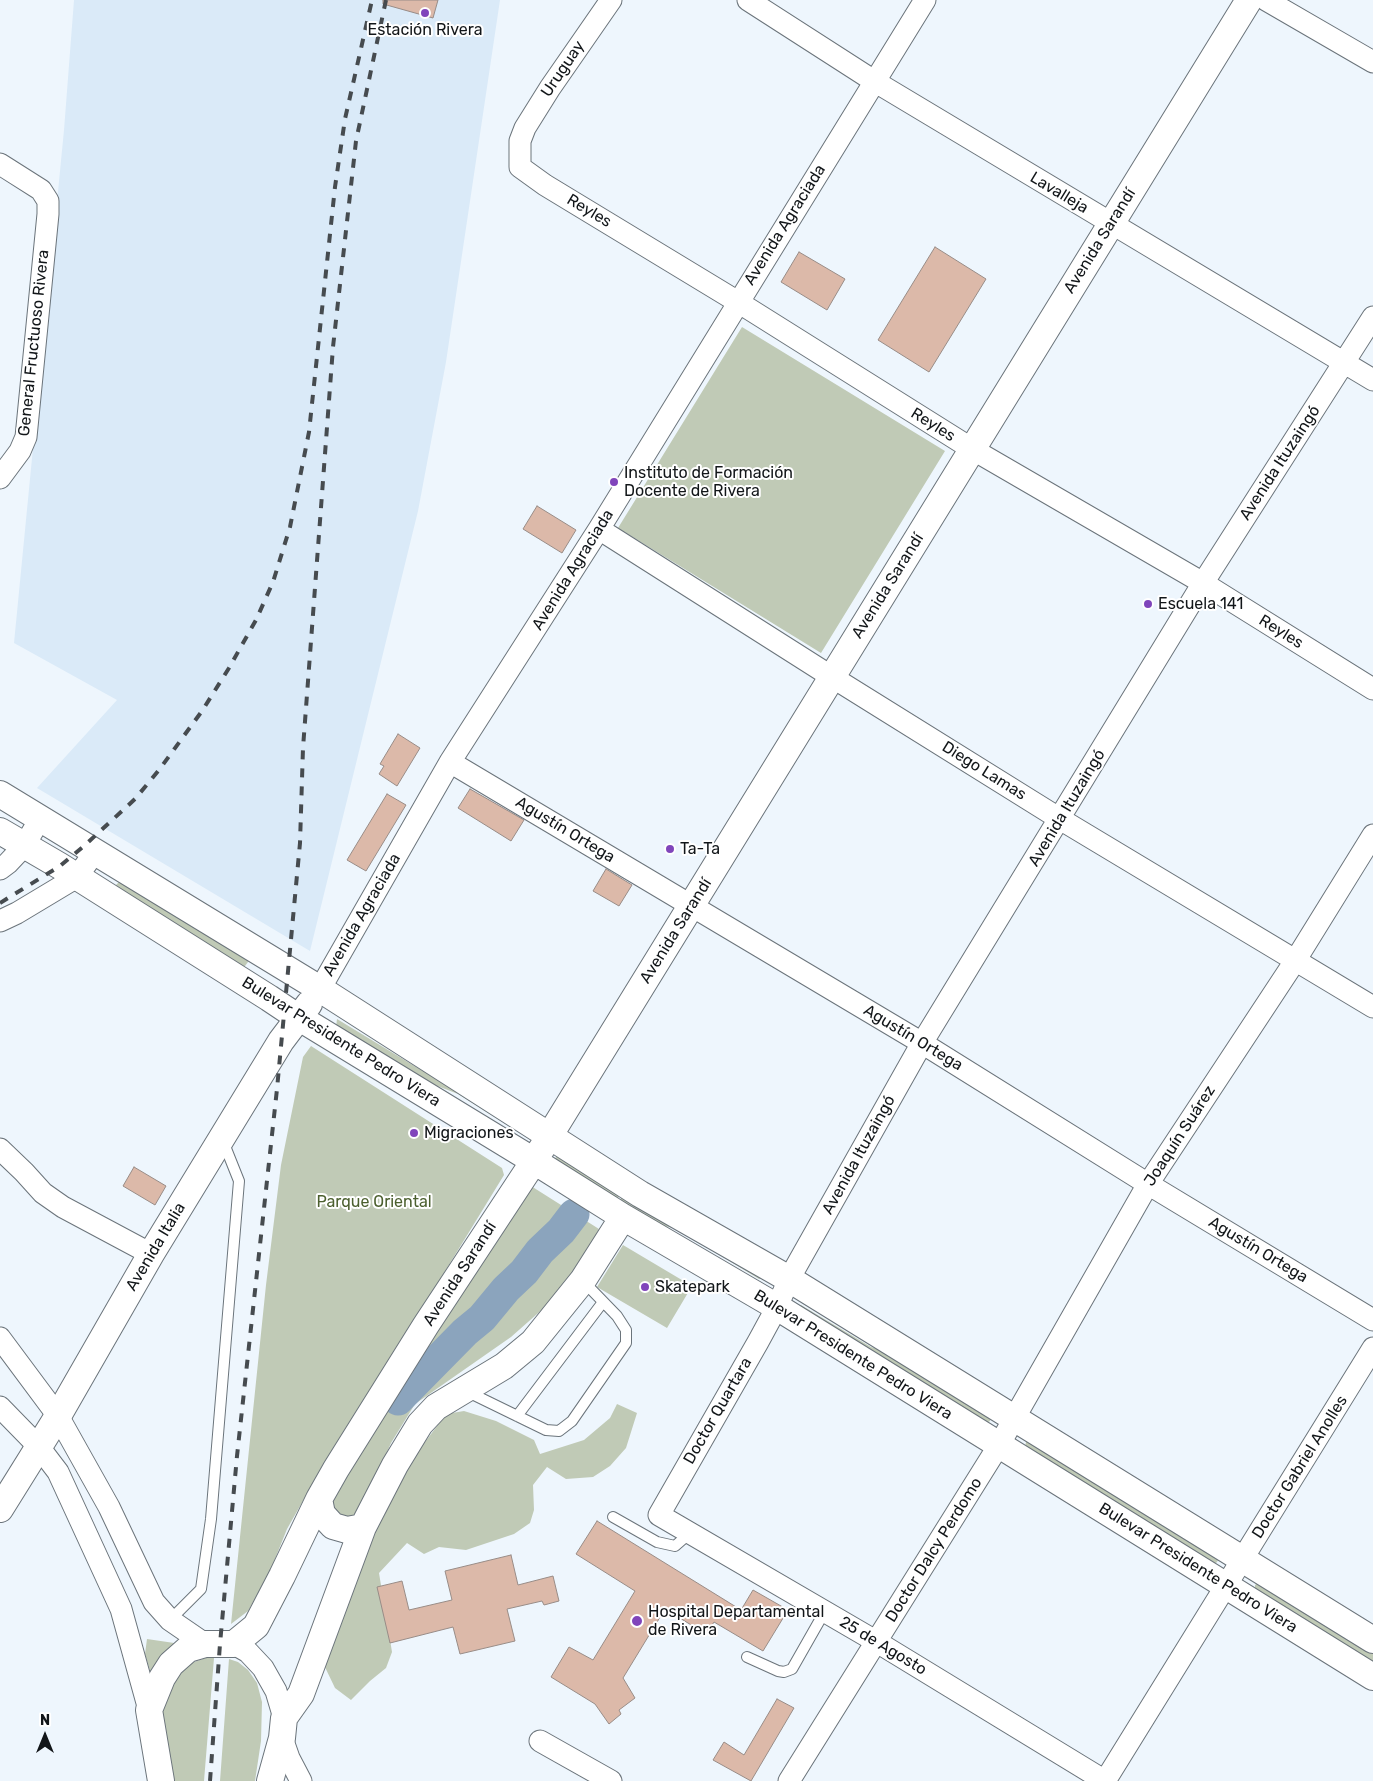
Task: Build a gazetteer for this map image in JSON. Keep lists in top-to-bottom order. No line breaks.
{"streets":{"street":["Uruguay","Lavalleja","Reyles","Avenida Agraciada","Avenida Sarandí","General Fructuoso Rivera","Avenida Ituzaingó","Diego Lamas","Agustín Ortega","Bulevar Presidente Pedro Viera","Joaquín Suárez","Avenida Italia","Doctor Quartara","Doctor Gabriel Anolles","Doctor Dalcy Perdomo","25 de Agosto"]},"crossings":[["Uruguay","Reyles"],["Lavalleja","Avenida Agraciada"],["Lavalleja","Avenida Sarandí"],["Lavalleja","Avenida Ituzaingó"],["Reyles","Avenida Agraciada"],["Reyles","Avenida Sarandí"],["Reyles","Avenida Ituzaingó"],["Avenida Agraciada","Diego Lamas"],["Avenida Agraciada","Agustín Ortega"],["Avenida Agraciada","Bulevar Presidente Pedro Viera"],["Avenida Agraciada","Avenida Italia"],["Avenida Sarandí","Diego Lamas"],["Avenida Sarandí","Agustín Ortega"],["Avenida Sarandí","Bulevar Presidente Pedro Viera"],["Avenida Ituzaingó","Diego Lamas"],["Avenida Ituzaingó","Agustín Ortega"],["Avenida Ituzaingó","Bulevar Presidente Pedro Viera"],["Avenida Ituzaingó","Doctor Quartara"],["Diego Lamas","Joaquín Suárez"],["Agustín Ortega","Joaquín Suárez"],["Bulevar Presidente Pedro Viera","Joaquín Suárez"],["Bulevar Presidente Pedro Viera","Avenida Italia"],["Bulevar Presidente Pedro Viera","Doctor Quartara"],["Bulevar Presidente Pedro Viera","Doctor Gabriel Anolles"],["Bulevar Presidente Pedro Viera","Doctor Dalcy Perdomo"],["Joaquín Suárez","Doctor Dalcy Perdomo"],["Doctor Quartara","25 de Agosto"],["Doctor Gabriel Anolles","25 de Agosto"],["Doctor Dalcy Perdomo","25 de Agosto"]],"parks":["Parque Oriental"],"places":["Estación Rivera","Instituto de Formación Docente de Rivera","Escuela 141","Ta-Ta","Migraciones","Skatepark","Hospital Departamental de Rivera"],"north":"top"}
